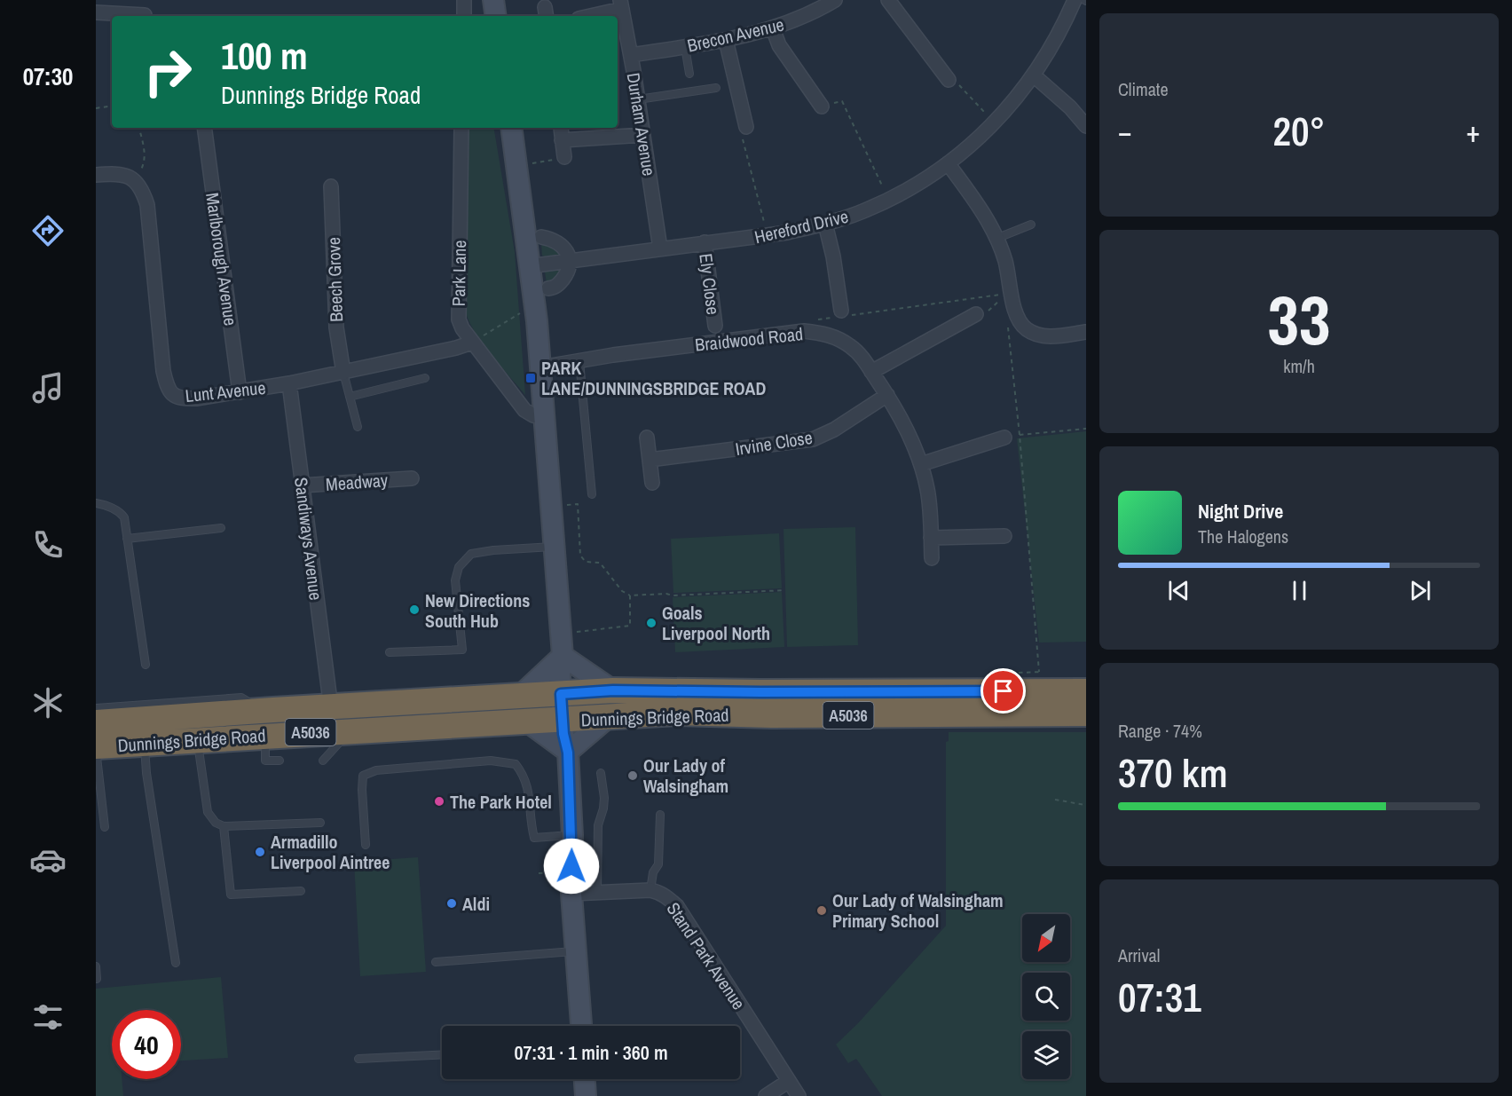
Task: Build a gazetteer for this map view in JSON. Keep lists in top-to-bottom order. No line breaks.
{"streets":{"highway":["A5036","Dunnings Bridge Road"],"street":["Brecon Avenue","Durham Avenue","Hereford Drive","Marlborough Avenue","Park Lane","Beech Grove","Ely Close","Braidwood Road","Lunt Avenue","Irvine Close","Meadway","Sandiways Avenue","Stand Park Avenue"]},"crossings":[["Brecon Avenue","Durham Avenue"],["Durham Avenue","Hereford Drive"],["Hereford Drive","Ely Close"],["Marlborough Avenue","Lunt Avenue"],["Park Lane","Lunt Avenue"],["Beech Grove","Lunt Avenue"],["Braidwood Road","Irvine Close"],["Lunt Avenue","Sandiways Avenue"],["Meadway","Sandiways Avenue"]],"places":{"transit":["PARK LANE/DUNNINGSBRIDGE ROAD"],"other":["New Directions South Hub","Goals Liverpool North","Our Lady of Walsingham","The Park Hotel","Armadillo Liverpool Aintree","Aldi","Our Lady of Walsingham Primary School"]},"north":"bottom left","page":{"tabs":"07:30","tile":["Climate",["33","km/h"],["Range · 74%","370 km"],["Arrival","07:31"]],"turn":["100 m","Dunnings Bridge Road"],"heat":["−","20°","+"],"song":["Night Drive","The Halogens"],"limit":"40","trip":"07:31 · 1 min · 360 m"}}
